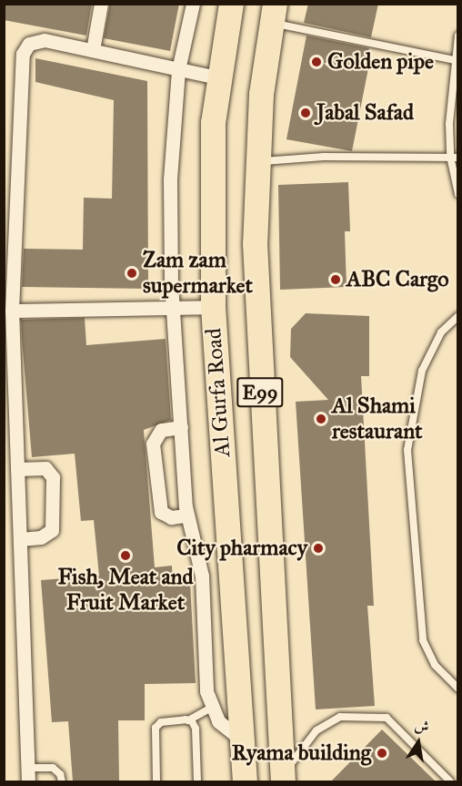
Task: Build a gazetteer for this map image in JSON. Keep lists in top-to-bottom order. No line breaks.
{"streets":{"highway":["Al Gurfa Road","E99"]},"places":["Golden pipe","Jabal Safad","Zam zam supermarket","ABC Cargo","Al Shami restaurant","City pharmacy","Fish, Meat and Fruit Market","Ryama building"],"north":"top"}
